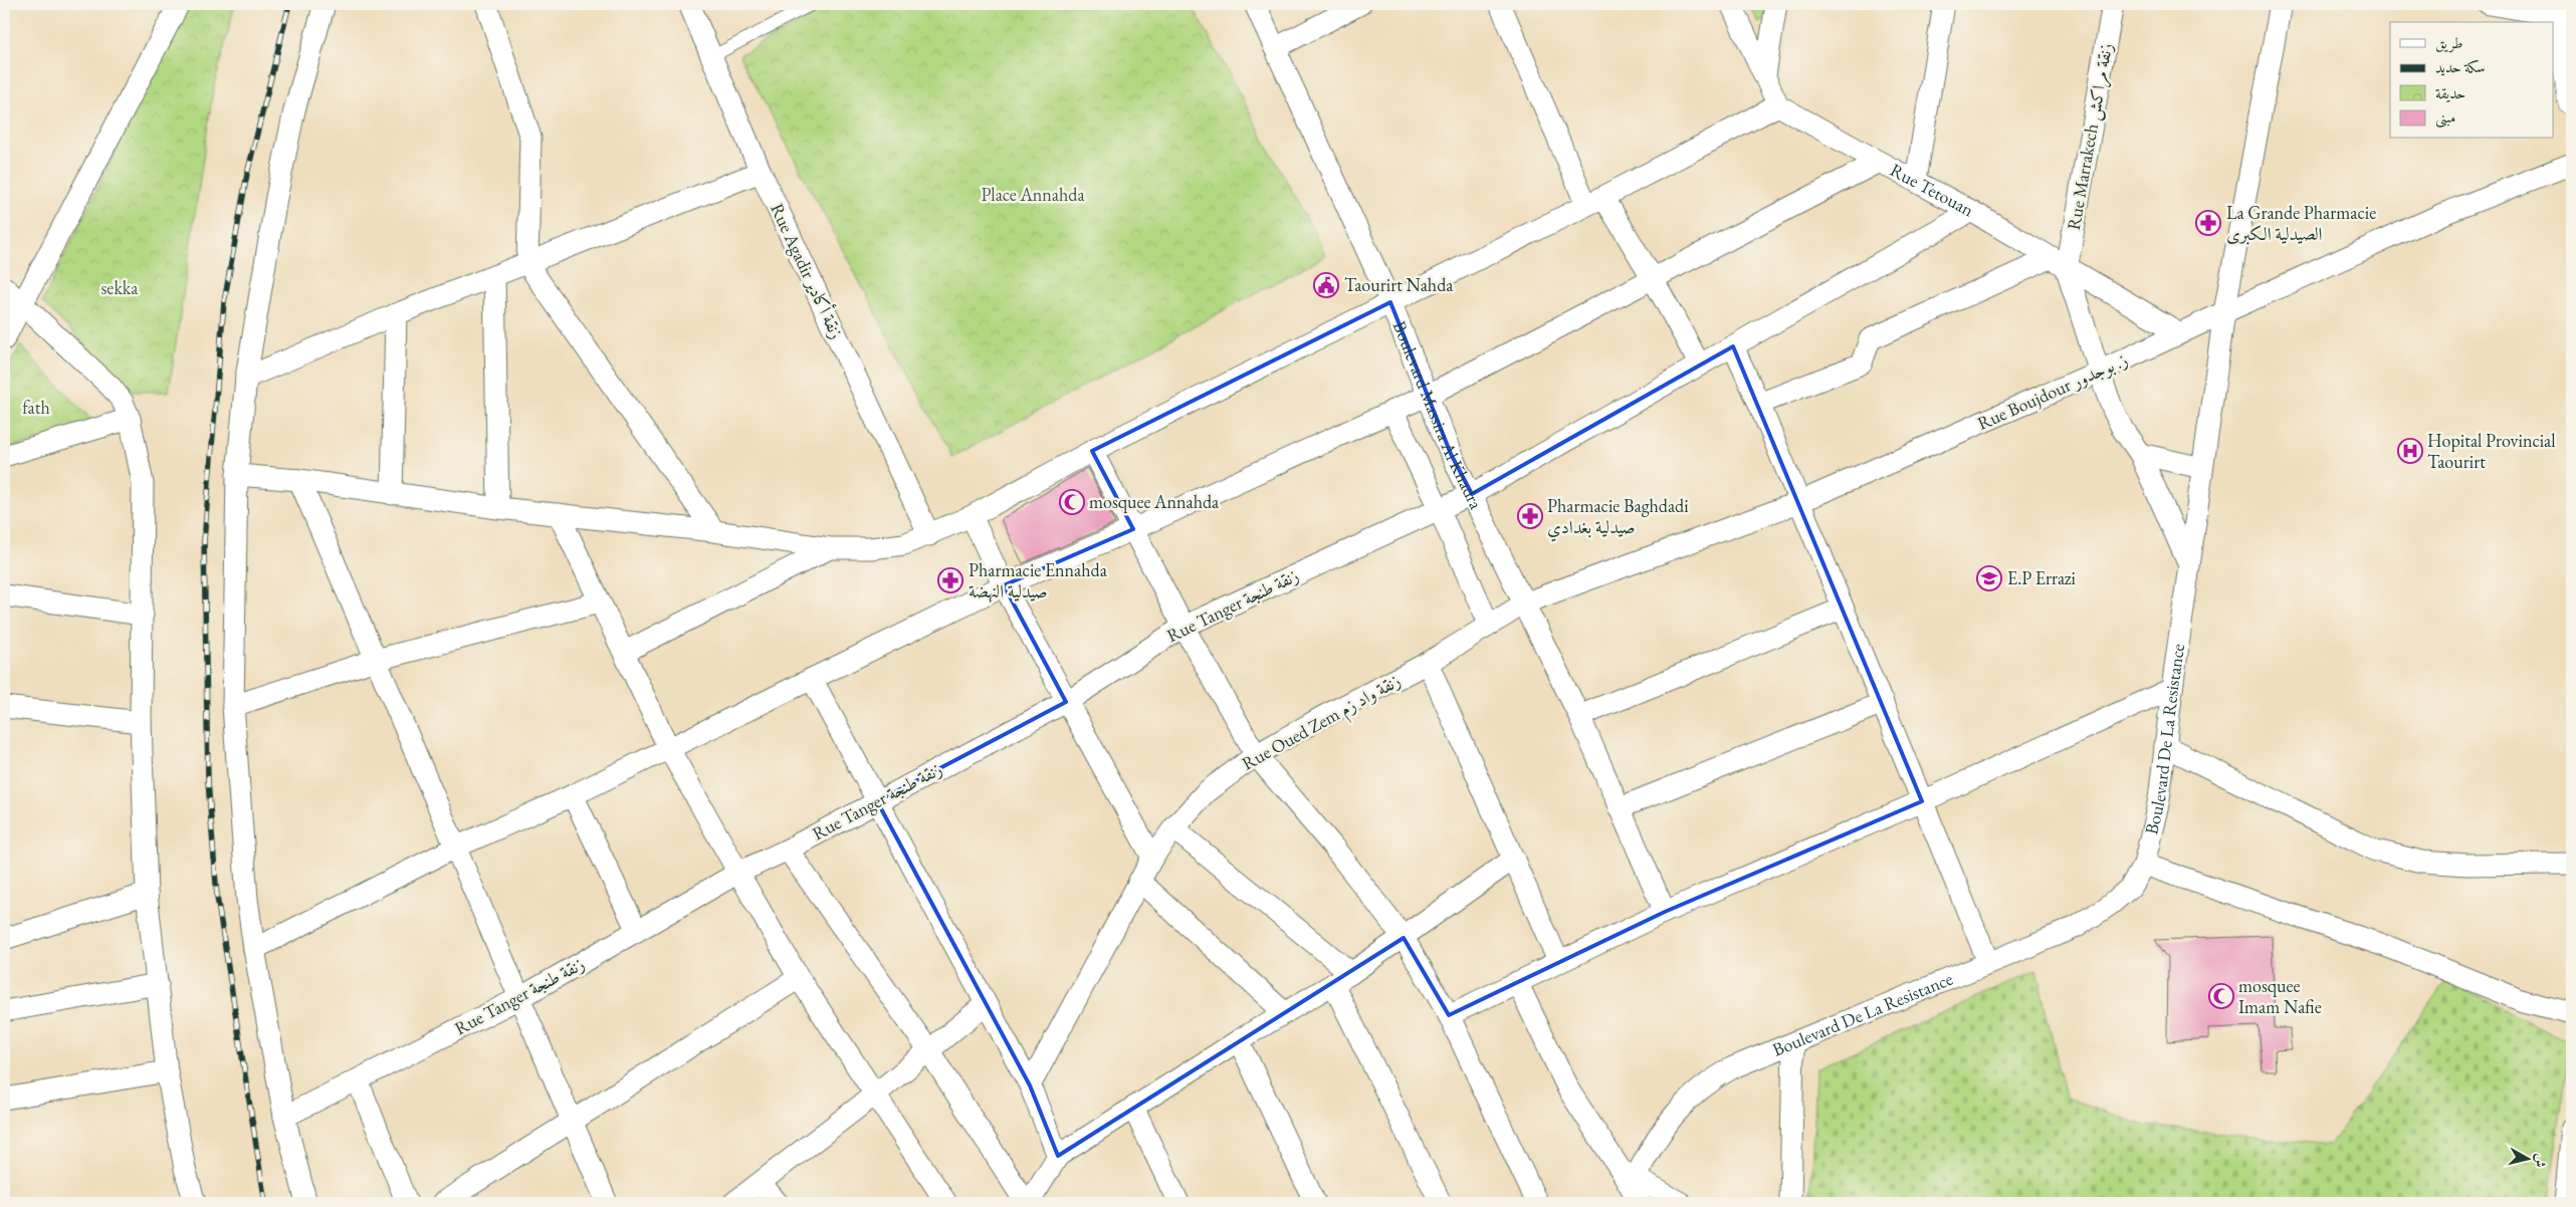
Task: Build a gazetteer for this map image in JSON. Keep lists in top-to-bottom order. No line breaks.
{"streets":{"street":["Rue Marrakech زنقة مراكش","Rue Tetouan","Rue Agadir زنقة أكادير","Rue Boujdour ز. بوجدور","Boulevard Massira Al Khadra","Rue Tanger زنقة طنجة","Rue Oued Zem زنقة واد زم","Boulevard De La Resistance"]},"crossings":[["Rue Marrakech زنقة مراكش","Rue Tetouan"],["Rue Tetouan","Rue Boujdour ز. بوجدور"],["Rue Tetouan","Rue Tanger زنقة طنجة"],["Rue Boujdour ز. بوجدور","Boulevard Massira Al Khadra"],["Rue Boujdour ز. بوجدور","Rue Oued Zem زنقة واد زم"],["Rue Boujdour ز. بوجدور","Boulevard De La Resistance"],["Boulevard Massira Al Khadra","Rue Tanger زنقة طنجة"],["Boulevard Massira Al Khadra","Rue Oued Zem زنقة واد زم"]],"parks":["Place Annahda","sekka","fath"],"places":{"pharmacy":["La Grande Pharmacie الصيدلية الكبرى","Pharmacie Baghdadi صيدلية بغدادي","Pharmacie Ennahda صيدلية النهضة"],"public building":["Taourirt Nahda"],"hospital":["Hopital Provincial Taourirt"],"mosque":["mosquee Annahda","mosquee Imam Nafie"],"school or university":["E.P Errazi"]},"legend":["طريق","سكة حديد","حديقة","مبنى"],"north":"right"}
